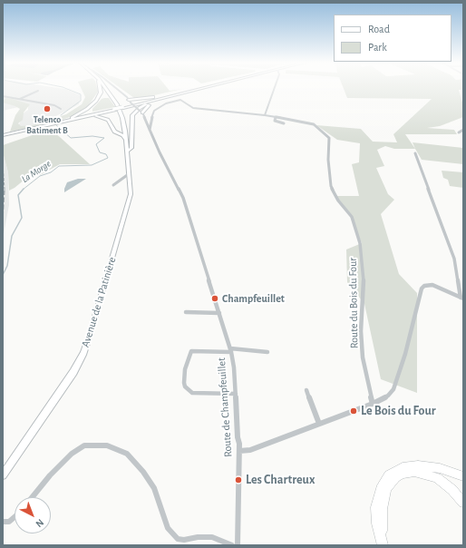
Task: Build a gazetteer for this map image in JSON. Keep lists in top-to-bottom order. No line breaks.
{"streets":{"main road":["Avenue de la Patinière"],"street":["Route du Bois du Four","Route de Champfeuillet"]},"crossings":[["Route du Bois du Four","Route de Champfeuillet"]],"water":["La Morge"],"places":["Telenco Batiment B","Champfeuillet","Le Bois du Four","Les Chartreux"],"legend":["Road","Park"],"north":"bottom right"}
